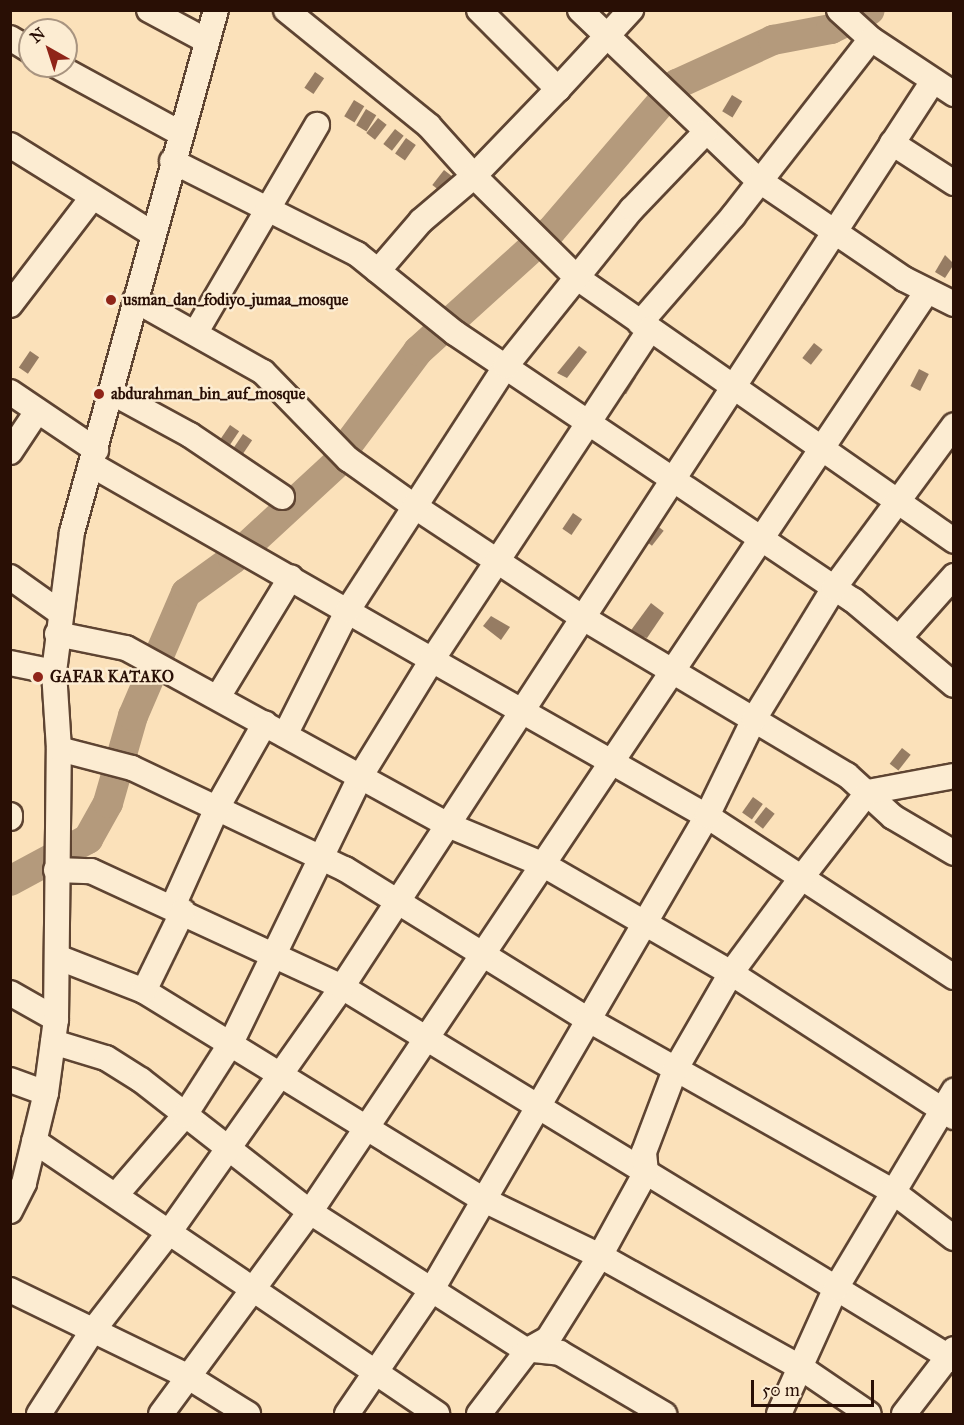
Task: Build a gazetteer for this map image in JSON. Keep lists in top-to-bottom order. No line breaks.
{"places":["usman_dan_fodiyo_jumaa_mosque","abdurahman_bin_auf_mosque","GAFAR KATAKO"],"scale_bar":"50 m","north":"top left"}
